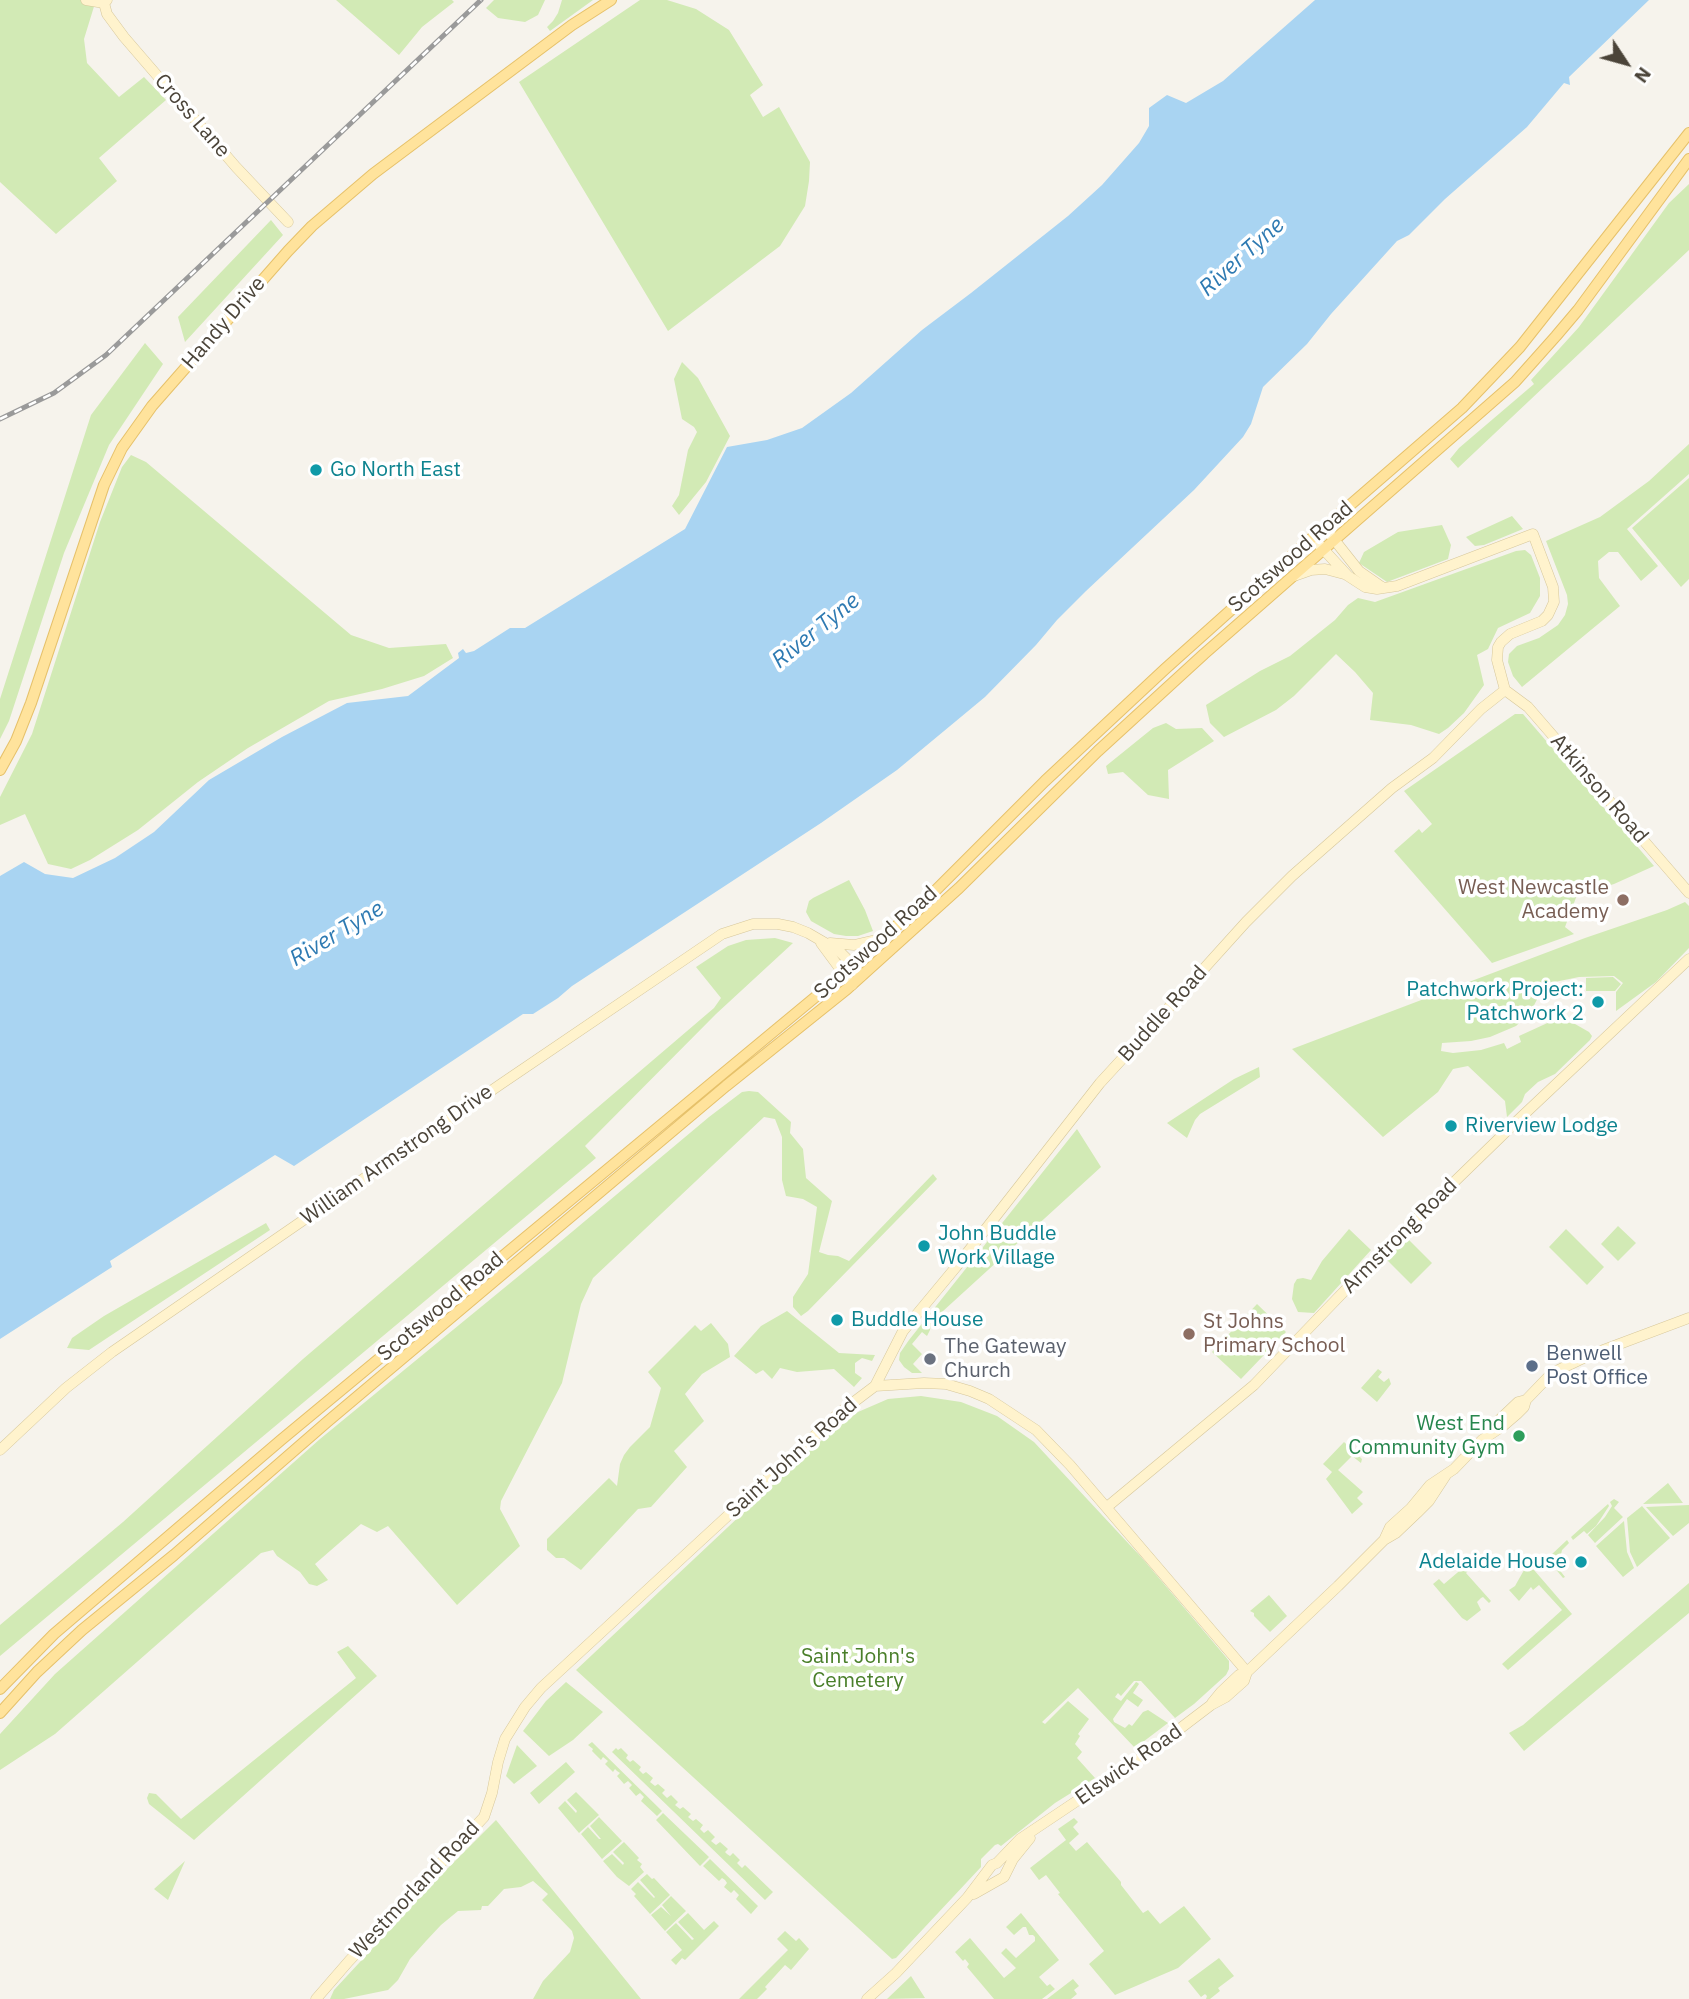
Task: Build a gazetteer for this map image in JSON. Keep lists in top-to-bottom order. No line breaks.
{"streets":{"main road":["Handy Drive","Scotswood Road"],"street":["Cross Lane","Atkinson Road","Buddle Road","William Armstrong Drive","Armstrong Road","Saint John's Road","Elswick Road","Westmorland Road"]},"crossings":[["Scotswood Road","William Armstrong Drive"],["Atkinson Road","Buddle Road"],["Buddle Road","Saint John's Road"],["Armstrong Road","Saint John's Road"],["Saint John's Road","Elswick Road"],["Saint John's Road","Westmorland Road"]],"water":["River Tyne"],"parks":["Saint John's Cemetery"],"places":["Go North East","West Newcastle Academy","Patchwork Project: Patchwork 2","Riverview Lodge","John Buddle Work Village","Buddle House","St Johns Primary School","The Gateway Church","Benwell Post Office","West End Community Gym","Adelaide House"],"north":"bottom right"}
